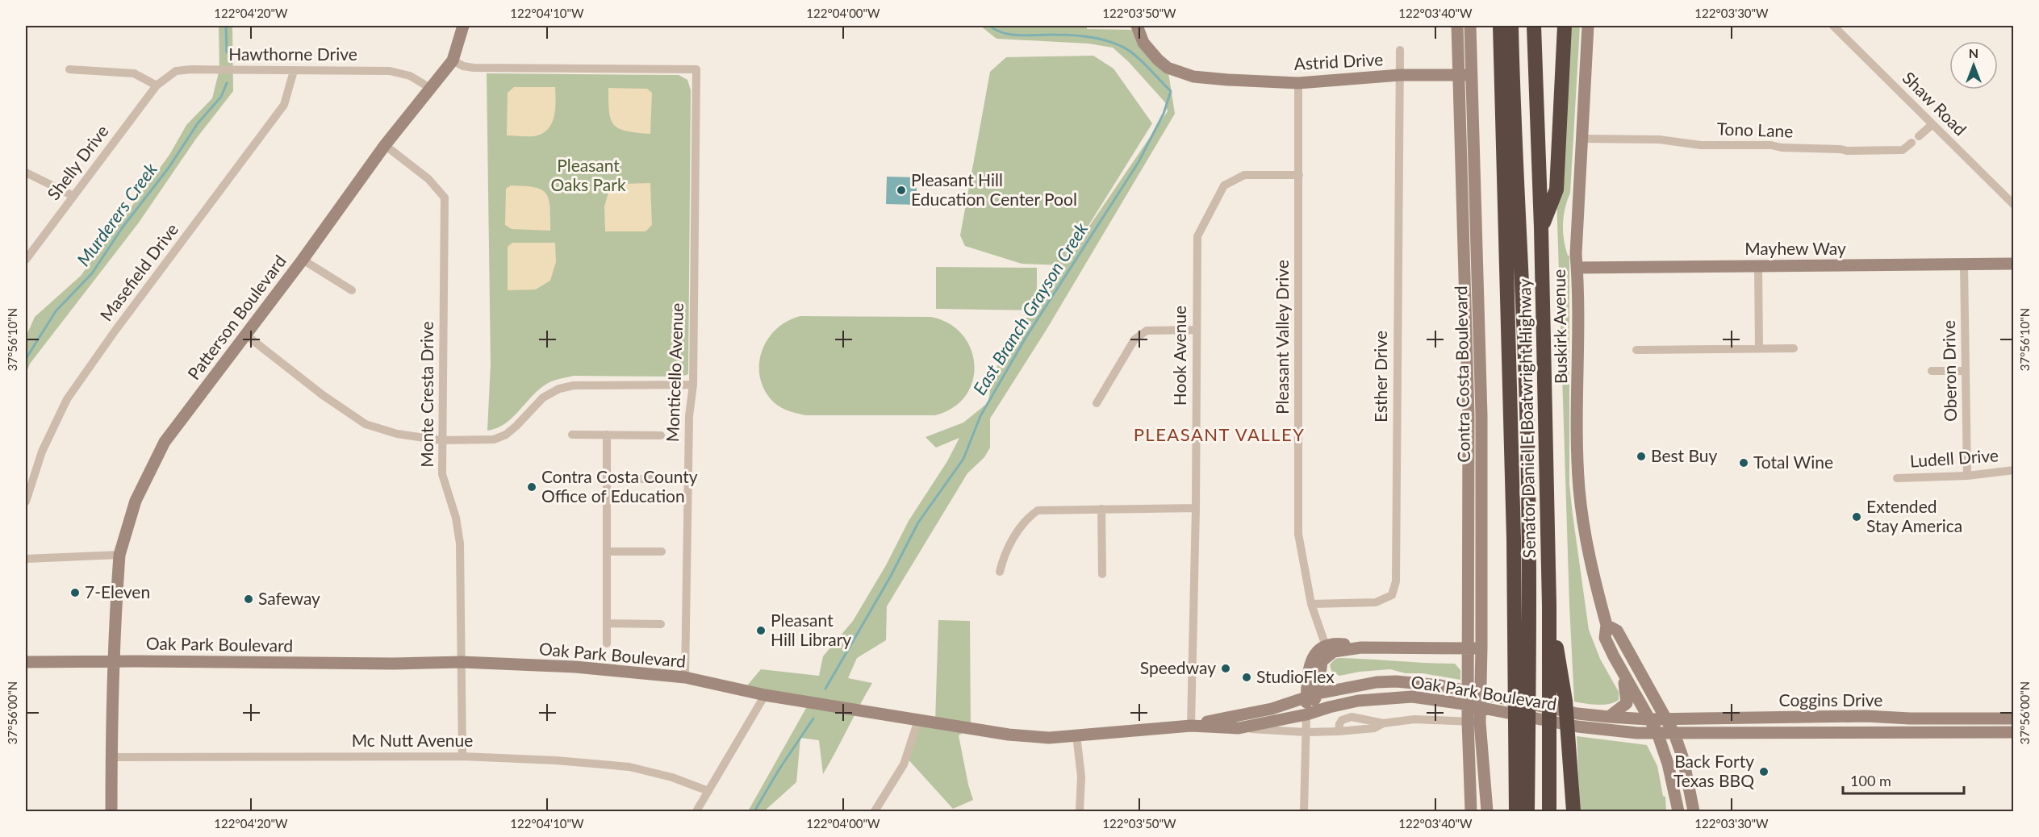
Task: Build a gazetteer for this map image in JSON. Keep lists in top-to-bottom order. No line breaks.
{"streets":{"highway":["Senator Daniel E Boatwright Highway"],"street":["Hawthorne Drive","Astrid Drive","Shaw Road","Tono Lane","Shelly Drive","Mayhew Way","Masefield Drive","Patterson Boulevard","Buskirk Avenue","Pleasant Valley Drive","Hook Avenue","Oberon Drive","Monticello Avenue","Contra Costa Boulevard","Esther Drive","Monte Cresta Drive","Ludell Drive","Oak Park Boulevard","Coggins Drive","Mc Nutt Avenue"]},"crossings":[["Hawthorne Drive","Shelly Drive"],["Hawthorne Drive","Masefield Drive"],["Hawthorne Drive","Patterson Boulevard"],["Astrid Drive","Pleasant Valley Drive"],["Astrid Drive","Contra Costa Boulevard"],["Astrid Drive","Esther Drive"],["Tono Lane","Buskirk Avenue"],["Mayhew Way","Buskirk Avenue"],["Mayhew Way","Oberon Drive"],["Patterson Boulevard","Monticello Avenue"],["Patterson Boulevard","Monte Cresta Drive"],["Patterson Boulevard","Oak Park Boulevard"],["Patterson Boulevard","Mc Nutt Avenue"],["Buskirk Avenue","Oak Park Boulevard"],["Buskirk Avenue","Coggins Drive"],["Pleasant Valley Drive","Hook Avenue"],["Pleasant Valley Drive","Esther Drive"],["Pleasant Valley Drive","Oak Park Boulevard"],["Hook Avenue","Oak Park Boulevard"],["Oberon Drive","Ludell Drive"],["Monticello Avenue","Oak Park Boulevard"],["Contra Costa Boulevard","Oak Park Boulevard"],["Monte Cresta Drive","Oak Park Boulevard"],["Monte Cresta Drive","Mc Nutt Avenue"],["Oak Park Boulevard","Coggins Drive"]],"districts":["PLEASANT VALLEY"],"water":["Murderers Creek","East Branch Grayson Creek"],"parks":["Pleasant Oaks Park"],"places":["Pleasant Hill Education Center Pool","Best Buy","Total Wine","Contra Costa County Office of Education","Extended Stay America","7-Eleven","Safeway","Pleasant Hill Library","Speedway","StudioFlex","Back Forty Texas BBQ"],"scale_bar":"100 m","north":"top","coordinates":["122°04'20\"W","122°04'10\"W","122°04'00\"W","122°03'50\"W","122°03'40\"W","122°03'30\"W","37°56'10\"N","37°56'00\"N"]}
